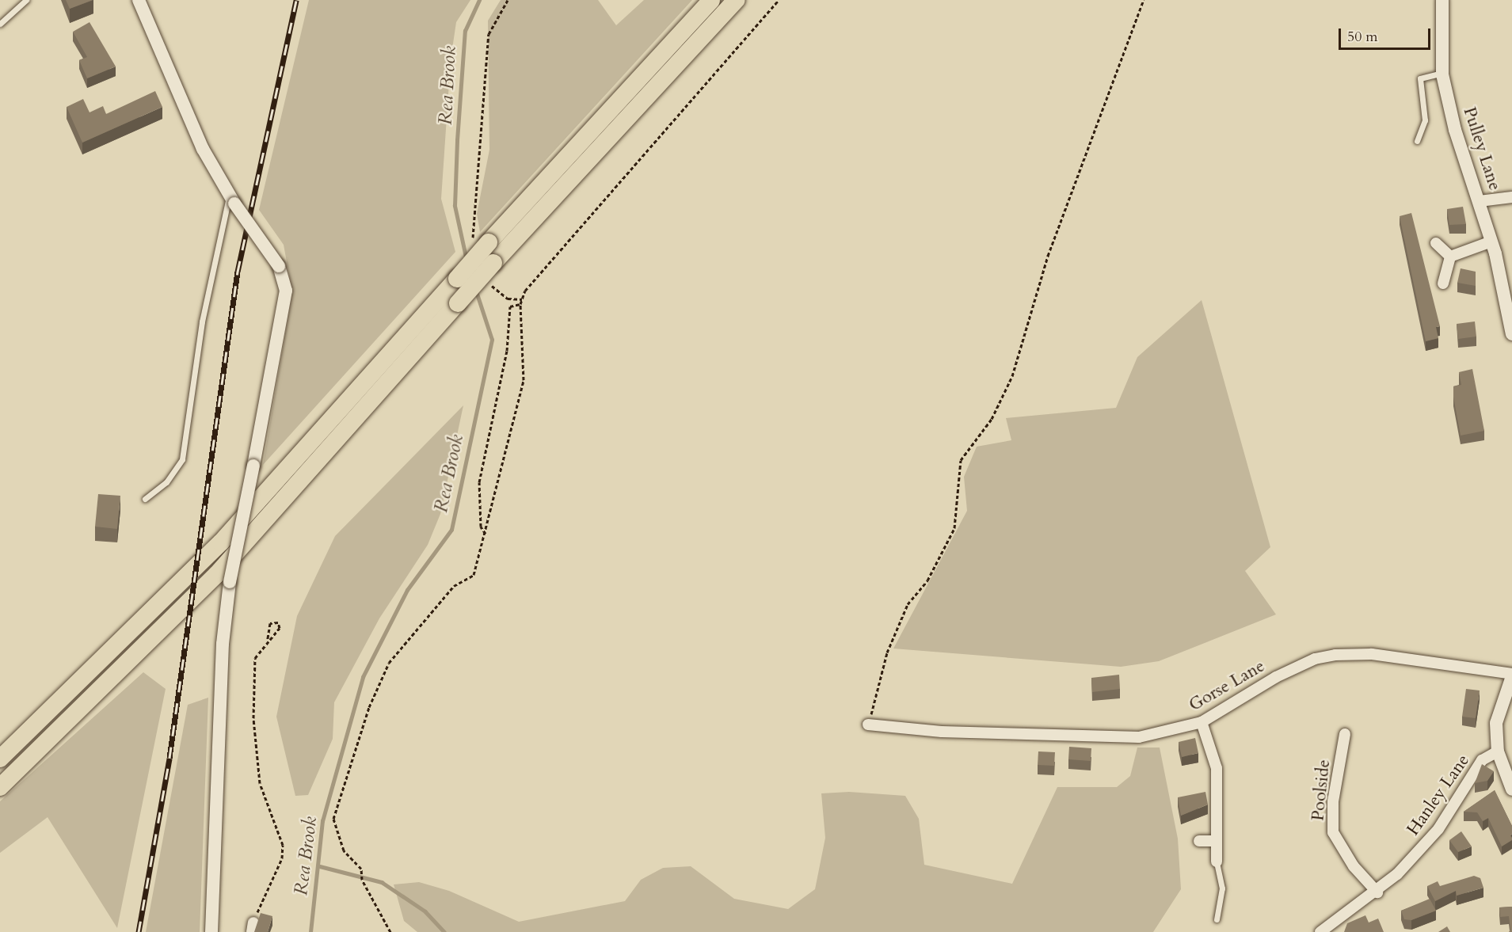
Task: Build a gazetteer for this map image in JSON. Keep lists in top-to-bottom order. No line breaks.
{"streets":{"street":["Pulley Lane","Gorse Lane","Poolside","Hanley Lane"]},"crossings":[["Poolside","Hanley Lane"]],"water":["Rea Brook"],"scale_bar":"50 m"}
